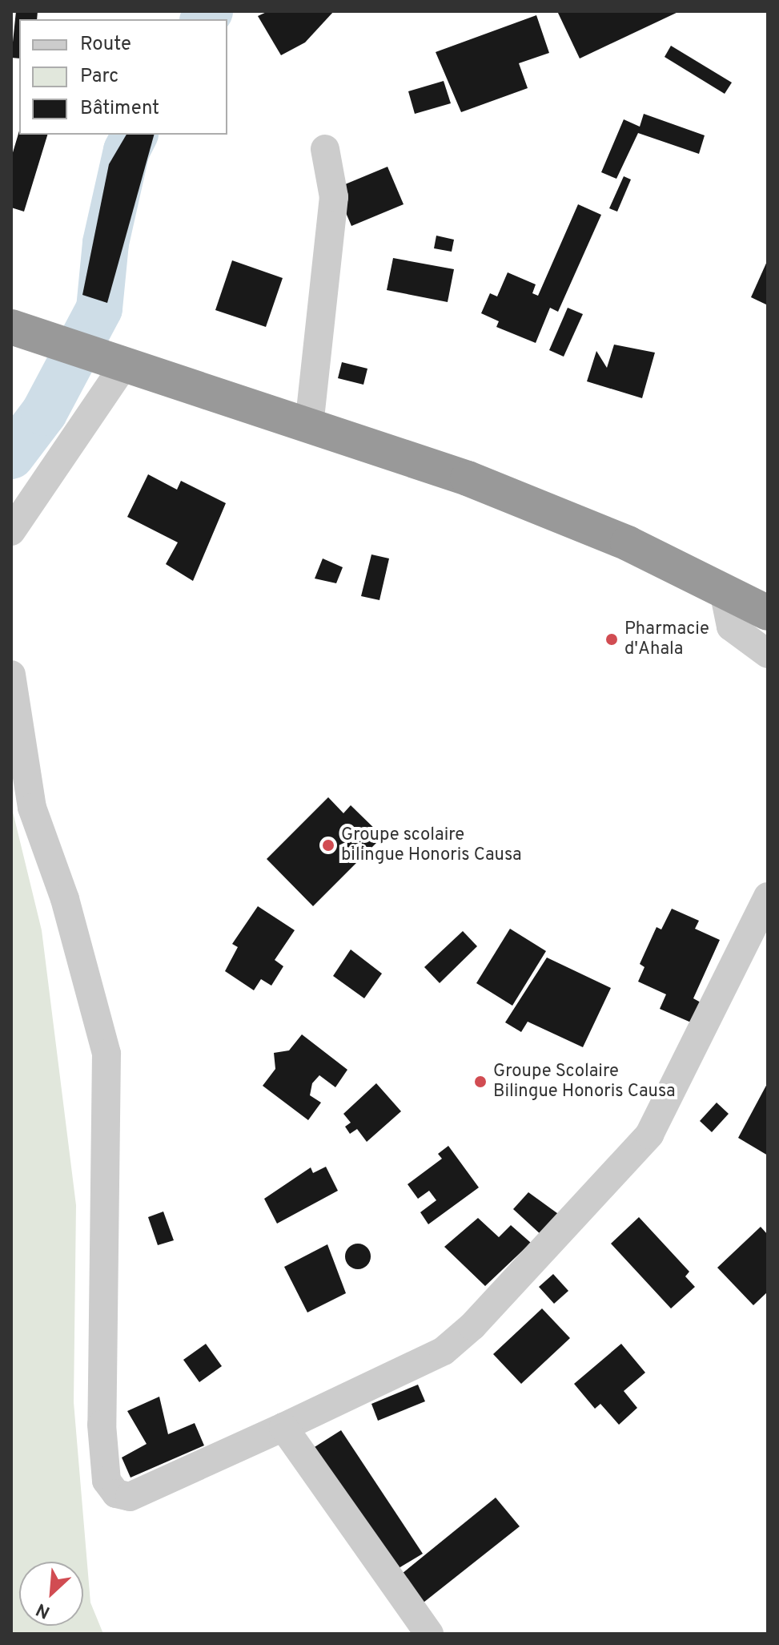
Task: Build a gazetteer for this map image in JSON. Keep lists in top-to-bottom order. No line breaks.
{"places":["Pharmacie d'Ahala","Groupe scolaire bilingue Honoris Causa","Groupe Scolaire Bilingue Honoris Causa"],"legend":["Route","Parc","Bâtiment"],"north":"bottom left"}
